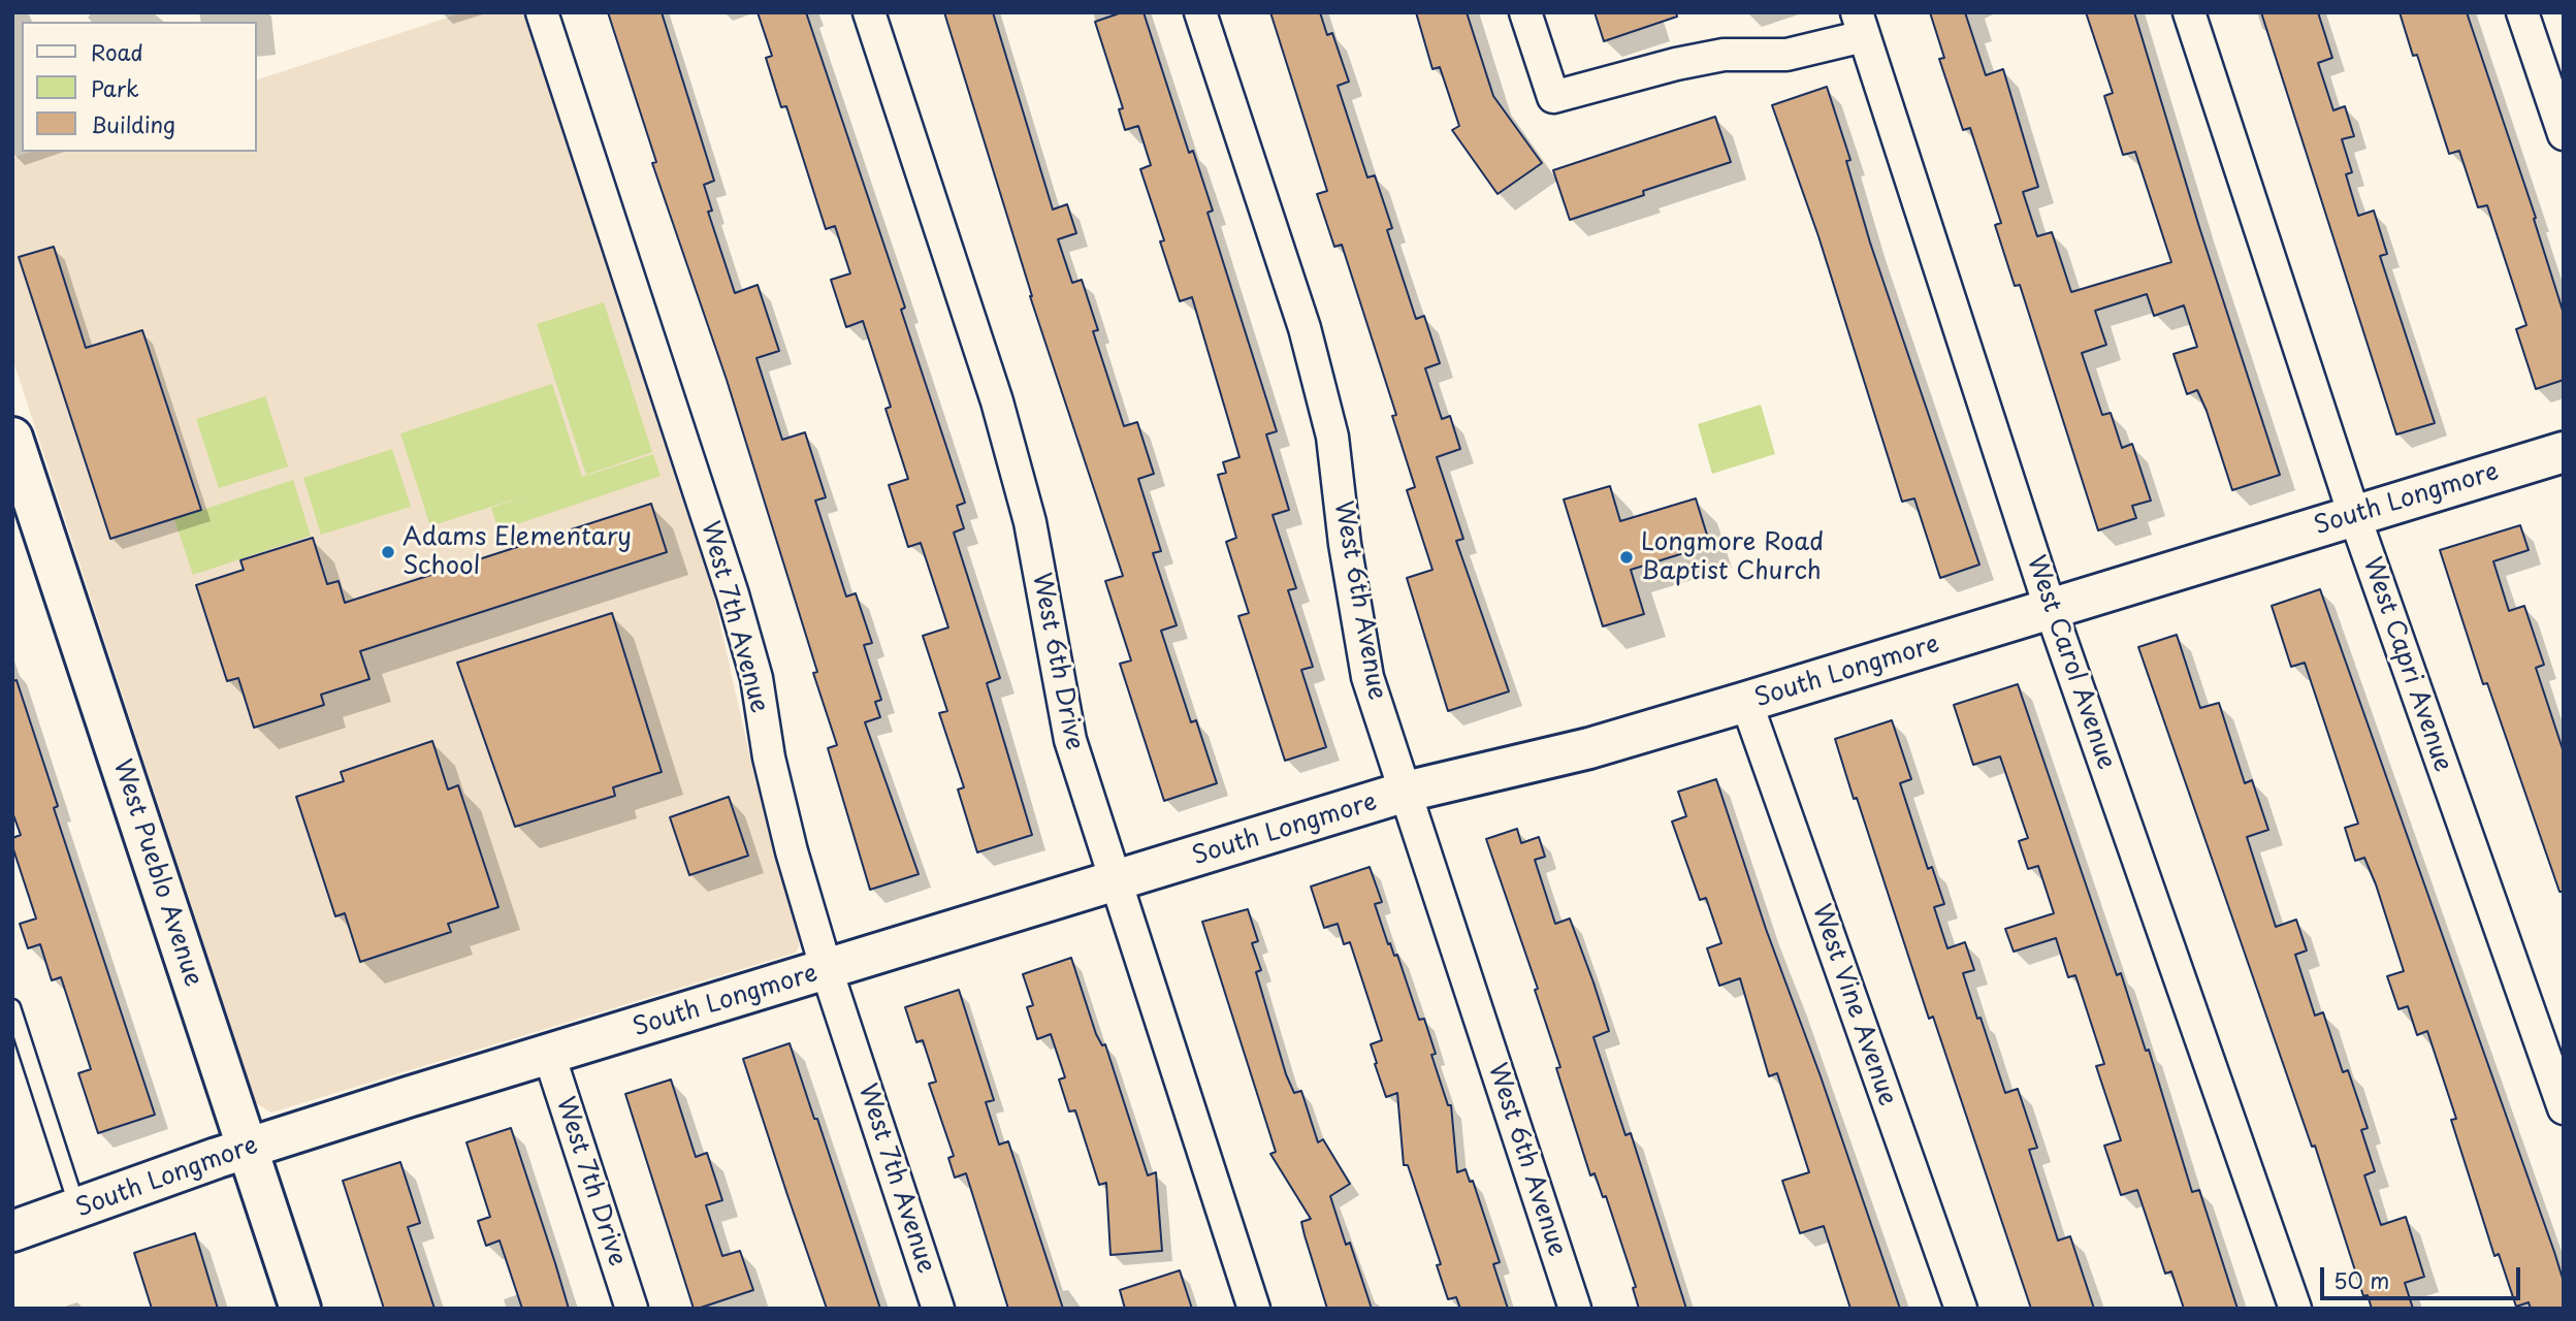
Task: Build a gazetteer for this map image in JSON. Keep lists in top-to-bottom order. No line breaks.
{"streets":{"street":["South Longmore","West 6th Avenue","West 7th Avenue","West 6th Drive","West Carol Avenue","West Capri Avenue","West Pueblo Avenue","West Vine Avenue","West 7th Drive"]},"crossings":[["South Longmore","West 6th Avenue"],["South Longmore","West 7th Avenue"],["South Longmore","West 6th Drive"],["South Longmore","West Carol Avenue"],["South Longmore","West Capri Avenue"],["South Longmore","West Pueblo Avenue"],["South Longmore","West Vine Avenue"],["South Longmore","West 7th Drive"]],"places":["Adams Elementary School","Longmore Road Baptist Church"],"legend":["Road","Park","Building"],"scale_bar":"50 m"}
